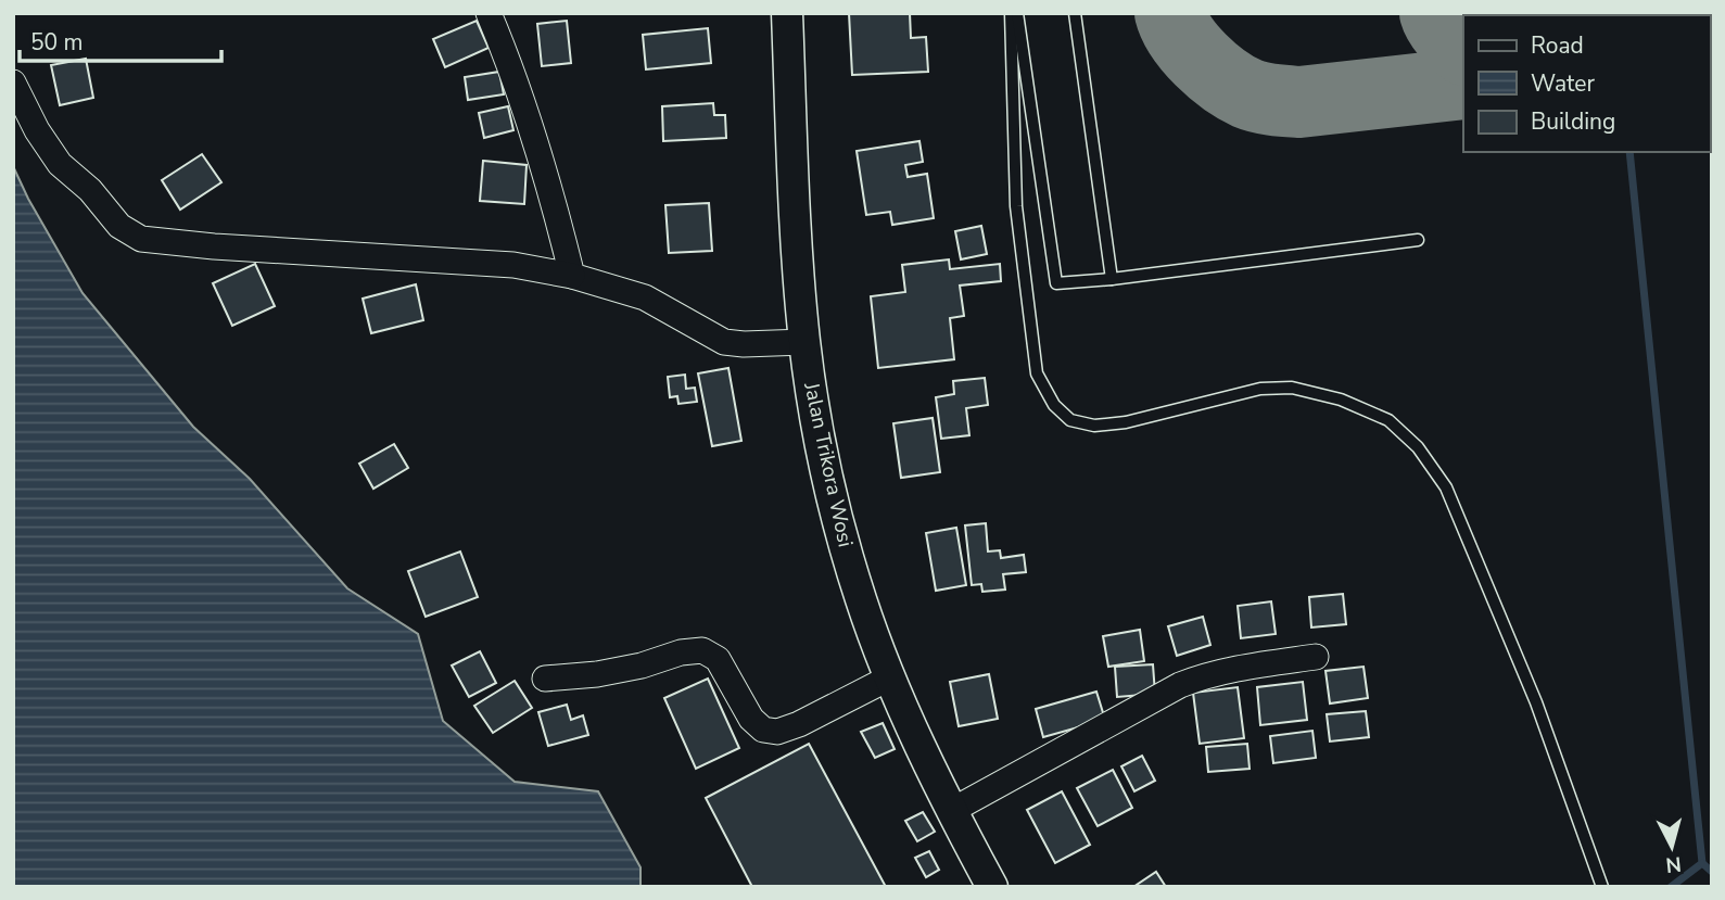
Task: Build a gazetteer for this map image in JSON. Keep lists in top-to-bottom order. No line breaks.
{"streets":{"street":["Jalan Trikora Wosi"]},"legend":["Road","Water","Building"],"scale_bar":"50 m","north":"bottom"}
